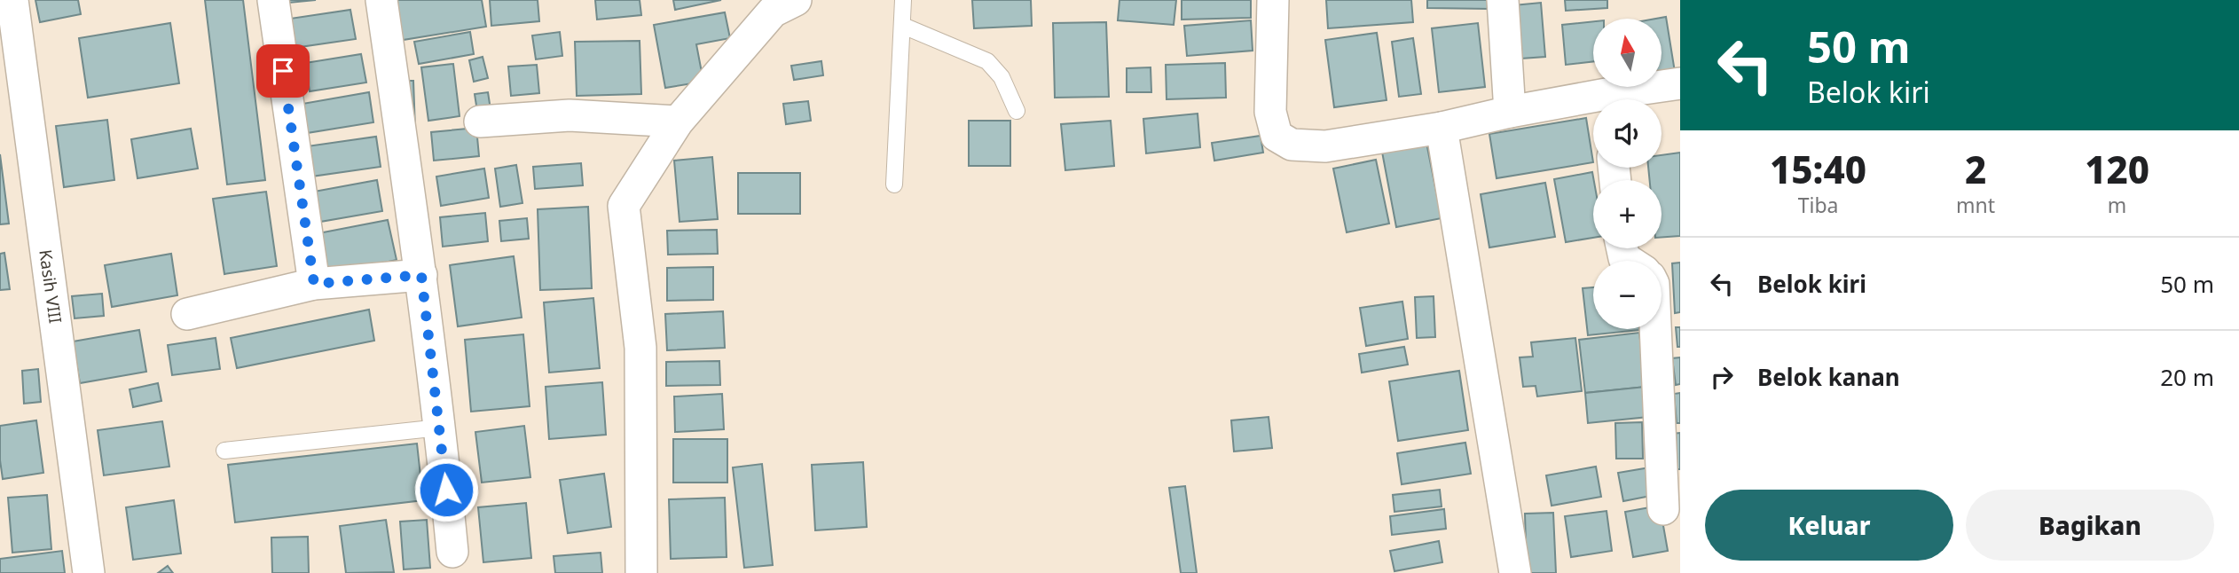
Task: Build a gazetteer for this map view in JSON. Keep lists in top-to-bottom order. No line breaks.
{"streets":{"street":["Kasih VIII"]},"north":"top","page":{"turn":["50 m","Belok kiri"],"map_buttons":["+","−"],"eta":["15:40","Tiba","2","mnt","120","m"],"list":[{"name":"Belok kiri","value":"50 m"},{"name":"Belok kanan","value":"20 m"}],"buttons":["Keluar","Bagikan"]}}
